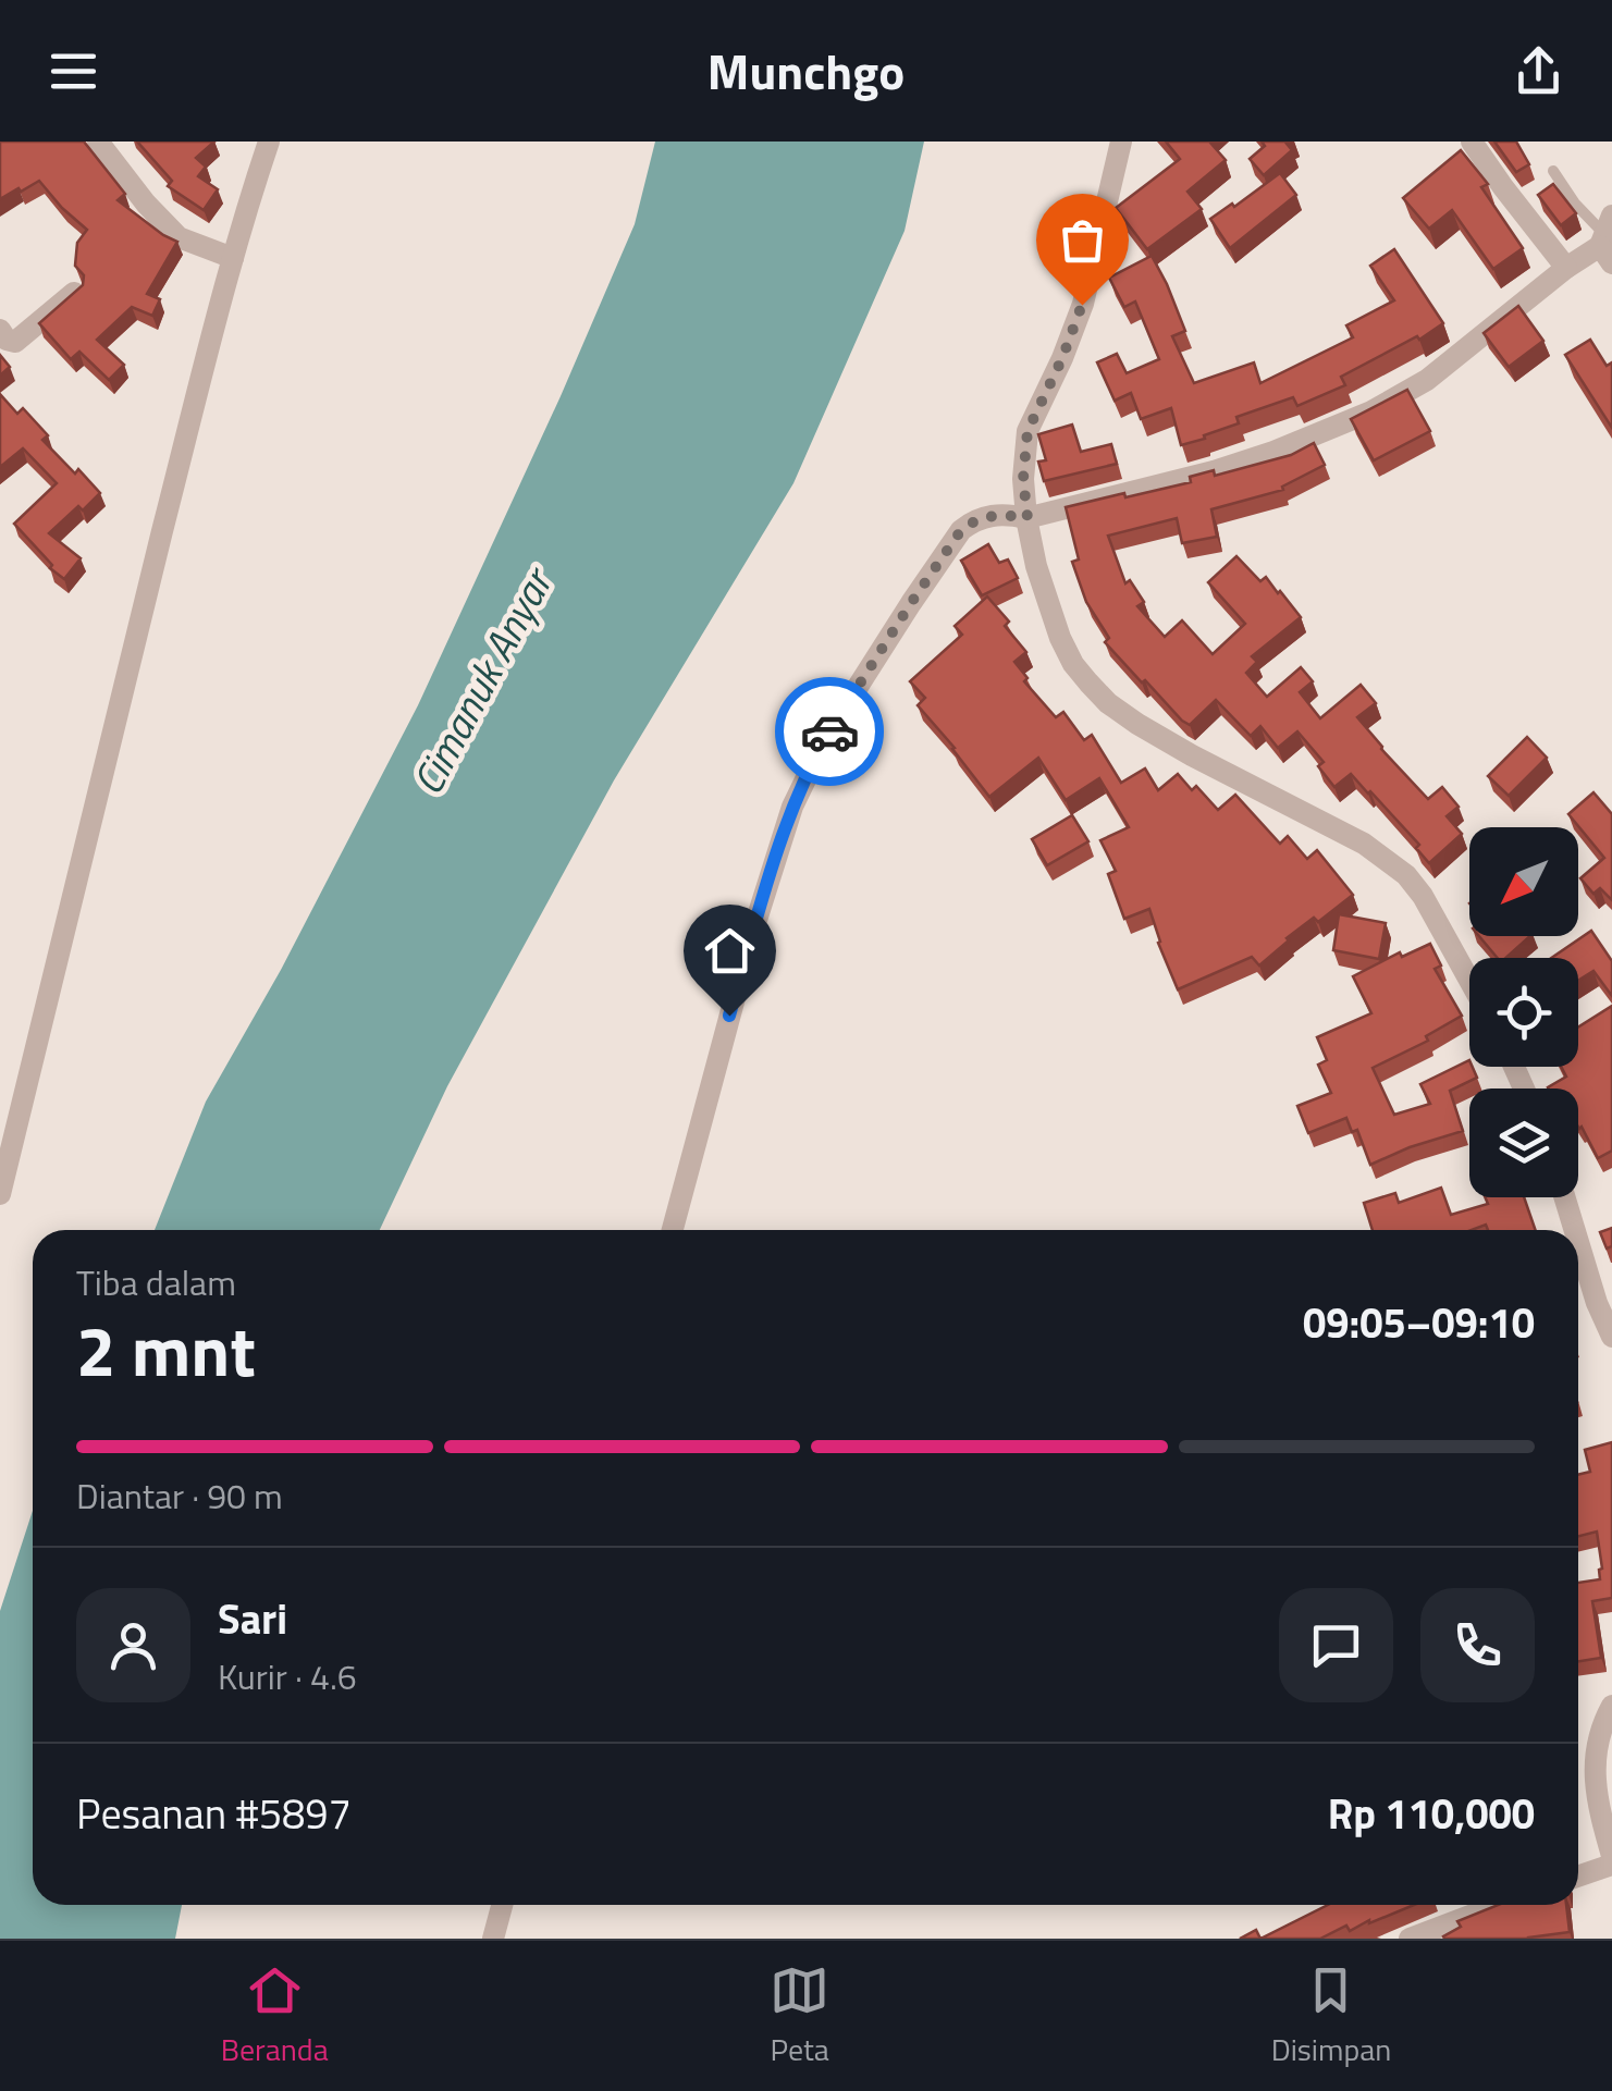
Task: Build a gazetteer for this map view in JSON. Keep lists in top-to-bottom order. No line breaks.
{"water":["Cimanuk Anyar"],"north":"bottom left","page":{"header":"Munchgo","heading":["2 mnt","Tiba dalam","09:05–09:10"],"panel":["Sari","Kurir · 4.6","Pesanan #5897","Rp 110,000"],"bar":"Diantar · 90 m","tabs":["Beranda","Peta","Disimpan"]}}
